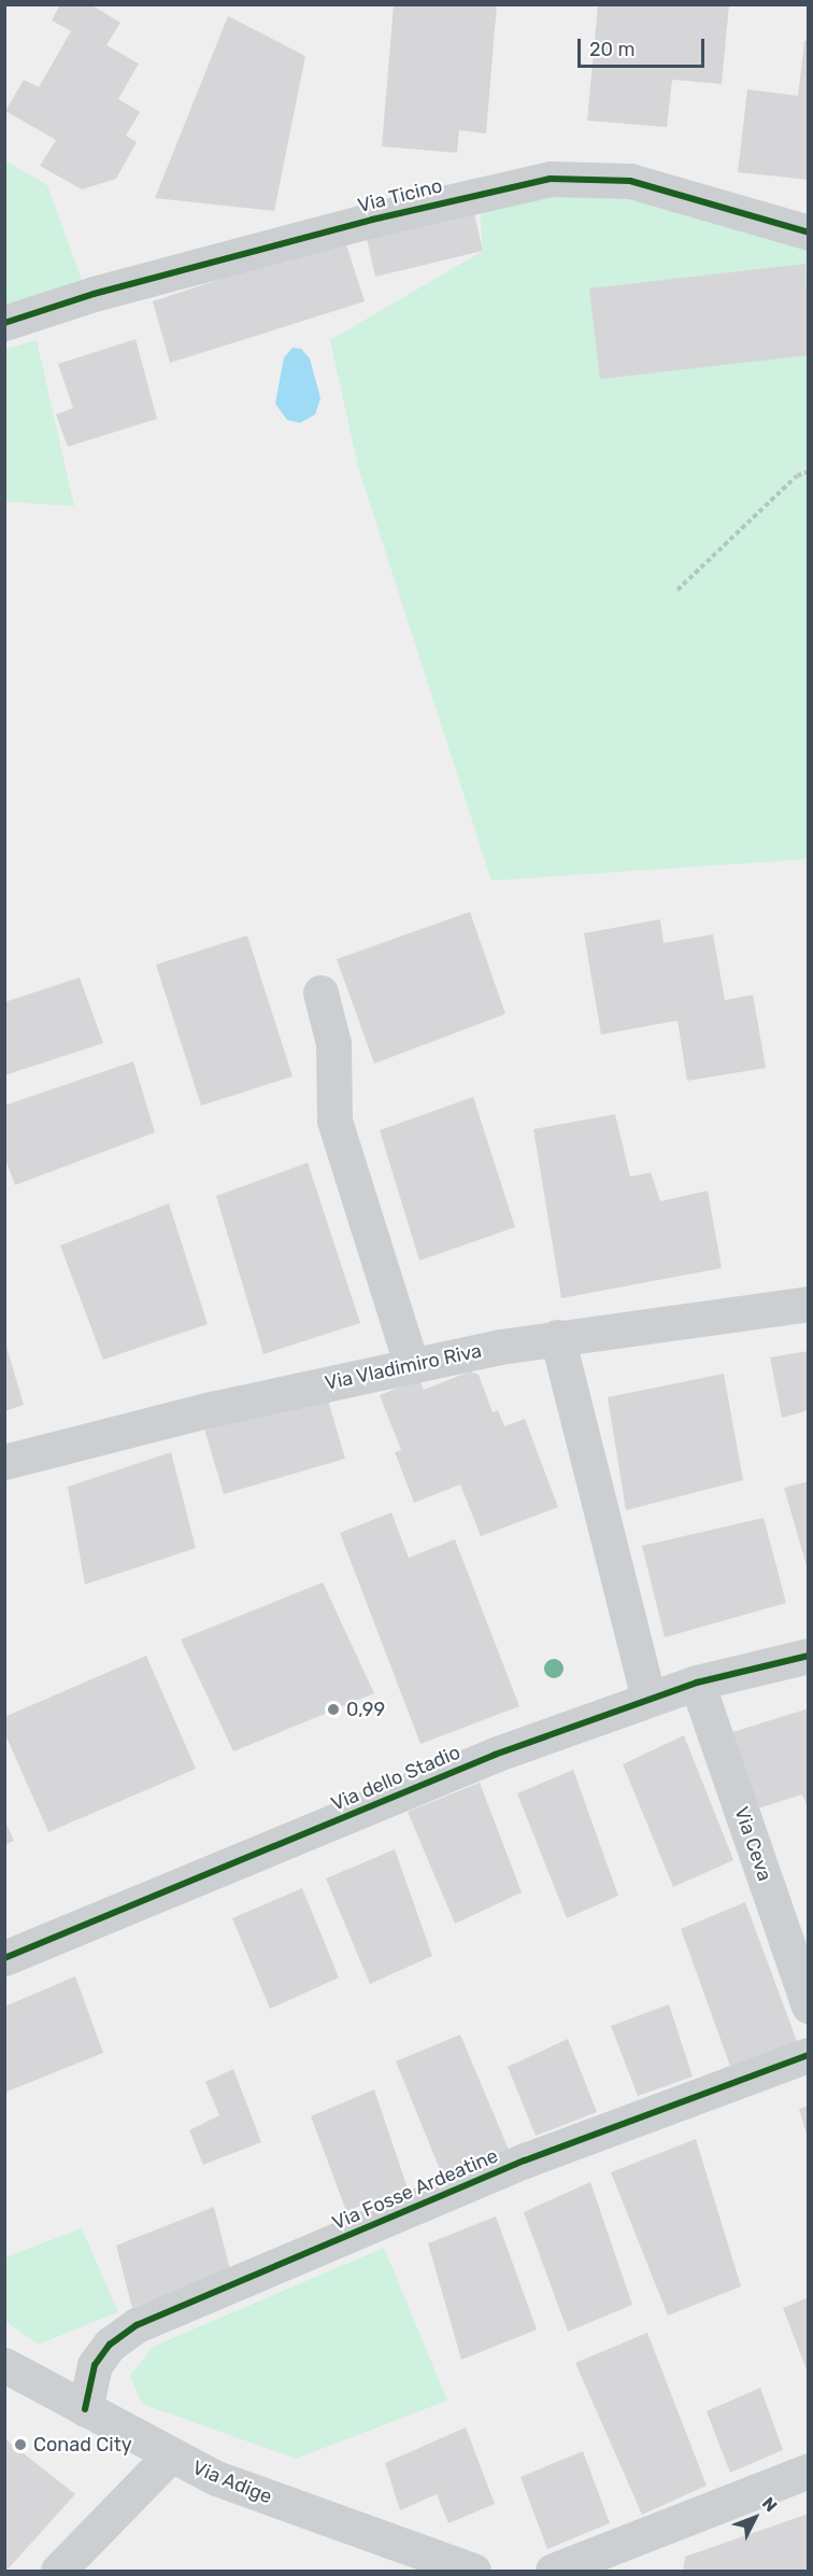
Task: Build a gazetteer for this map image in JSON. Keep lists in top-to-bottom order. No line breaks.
{"streets":{"street":["Via Ticino","Via Vladimiro Riva","Via dello Stadio","Via Ceva","Via Fosse Ardeatine","Via Adige"]},"crossings":[["Via dello Stadio","Via Ceva"],["Via Fosse Ardeatine","Via Adige"]],"places":["0,99","Conad City"],"scale_bar":"20 m","north":"top right"}
